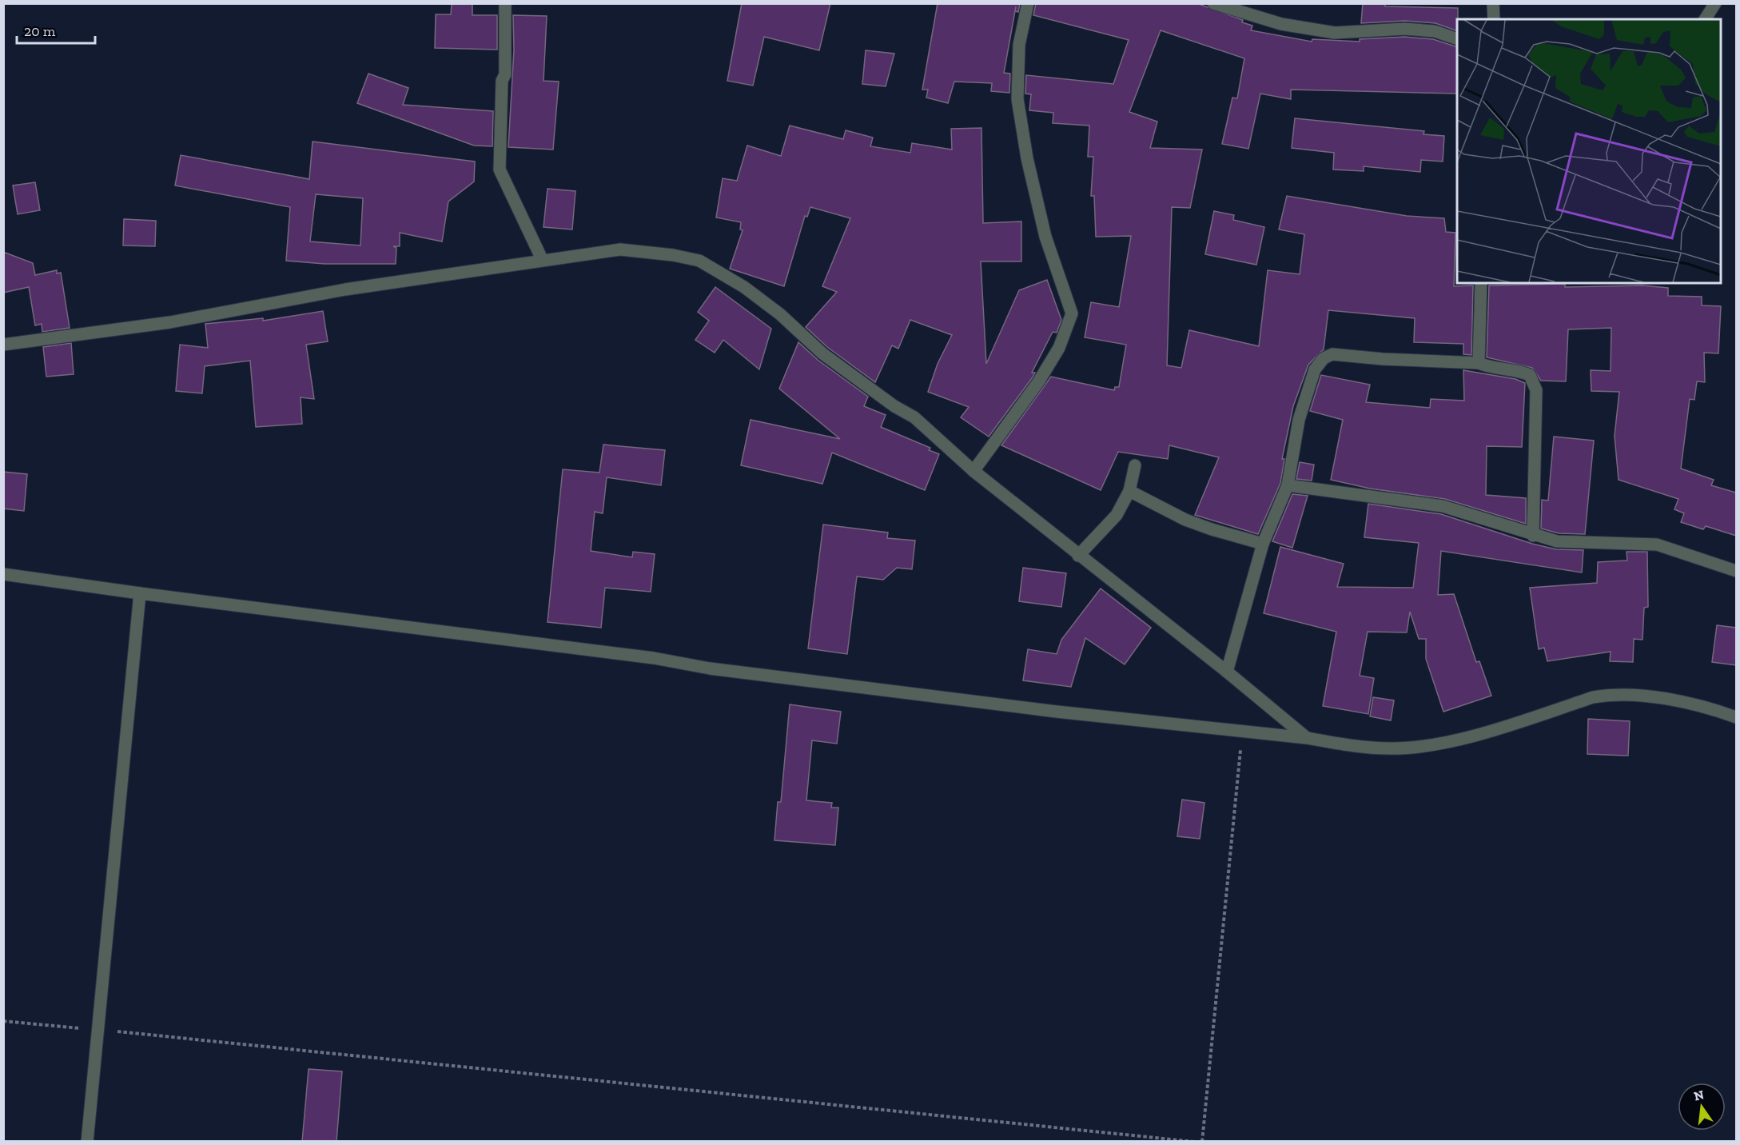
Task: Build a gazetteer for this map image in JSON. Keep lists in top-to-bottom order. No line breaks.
{"scale_bar":"20 m","north":"top"}
